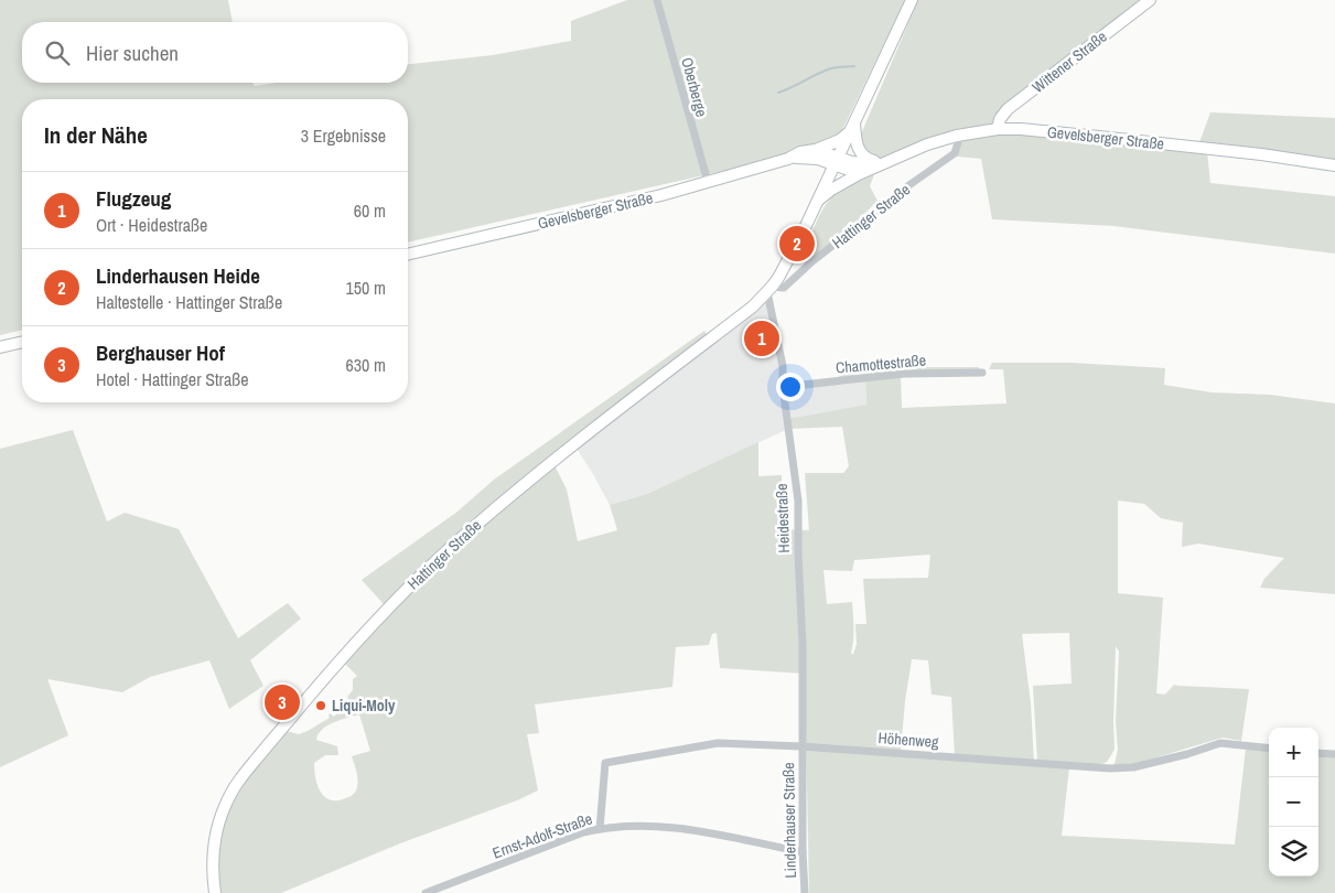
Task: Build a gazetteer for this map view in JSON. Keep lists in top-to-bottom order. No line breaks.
{"streets":{"main road":["Wittener Straße","Gevelsberger Straße","Hattinger Straße"],"street":["Oberberge","Chamottestraße","Heidestraße","Höhenweg","Linderhauser Straße","Ernst-Adolf-Straße"]},"crossings":[["Wittener Straße","Gevelsberger Straße"],["Oberberge","Gevelsberger Straße"],["Gevelsberger Straße","Hattinger Straße"],["Hattinger Straße","Heidestraße"],["Chamottestraße","Heidestraße"],["Heidestraße","Höhenweg"],["Heidestraße","Linderhauser Straße"],["Höhenweg","Linderhauser Straße"],["Höhenweg","Ernst-Adolf-Straße"],["Linderhauser Straße","Ernst-Adolf-Straße"]],"places":["Liqui-Moly"],"page":{"search":"Hier suchen","heading":["In der Nähe","3 Ergebnisse"],"list":[{"mark":"1","name":"Flugzeug","note":"Ort · Heidestraße","value":"60 m"},{"mark":"2","name":"Linderhausen Heide","note":"Haltestelle · Hattinger Straße","value":"150 m"},{"mark":"3","name":"Berghauser Hof","note":"Hotel · Hattinger Straße","value":"630 m"}],"pins":["2","1","3"],"map_buttons":["+","−"]}}
